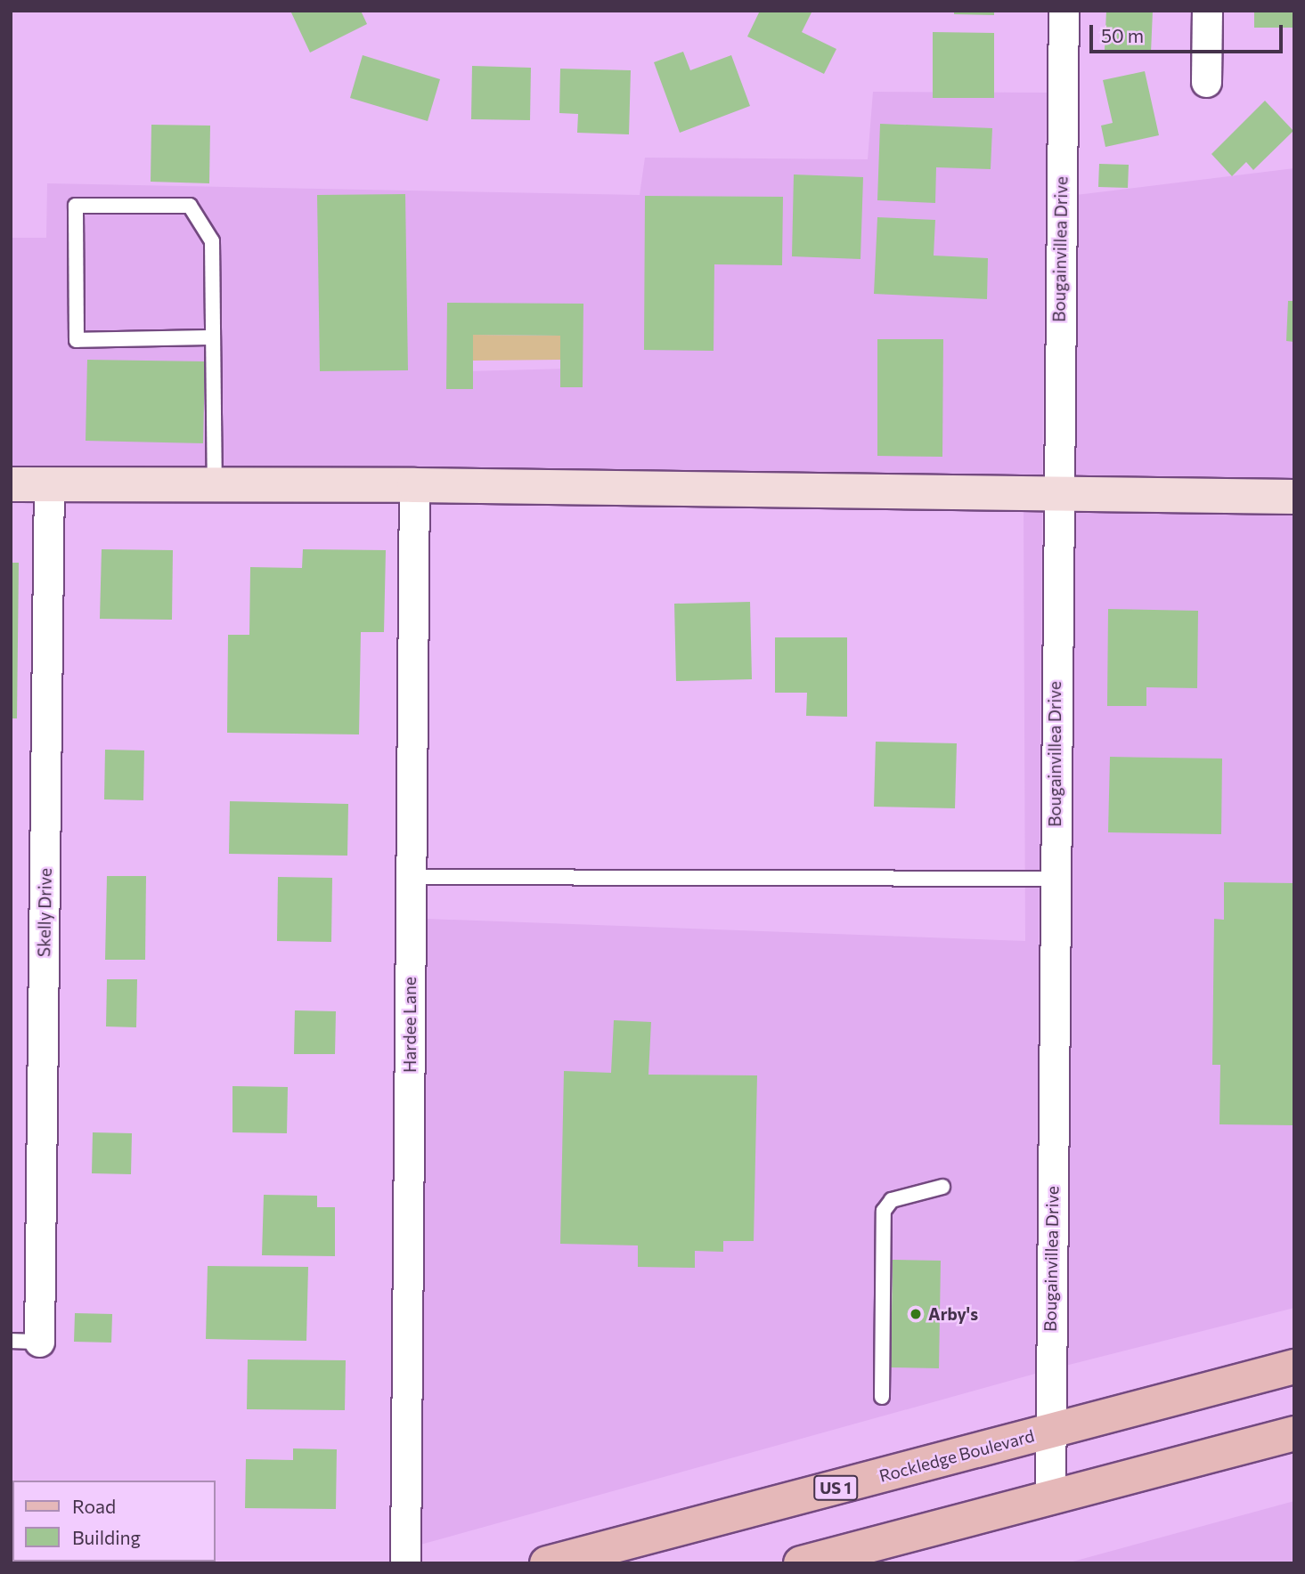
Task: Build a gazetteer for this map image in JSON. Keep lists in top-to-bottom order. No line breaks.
{"streets":{"main road":["Rockledge Boulevard","US 1"],"street":["Bougainvillea Drive","Skelly Drive","Hardee Lane"]},"crossings":[["Bougainvillea Drive","Rockledge Boulevard"]],"places":["Arby's"],"legend":["Road","Building"],"scale_bar":"50 m"}
